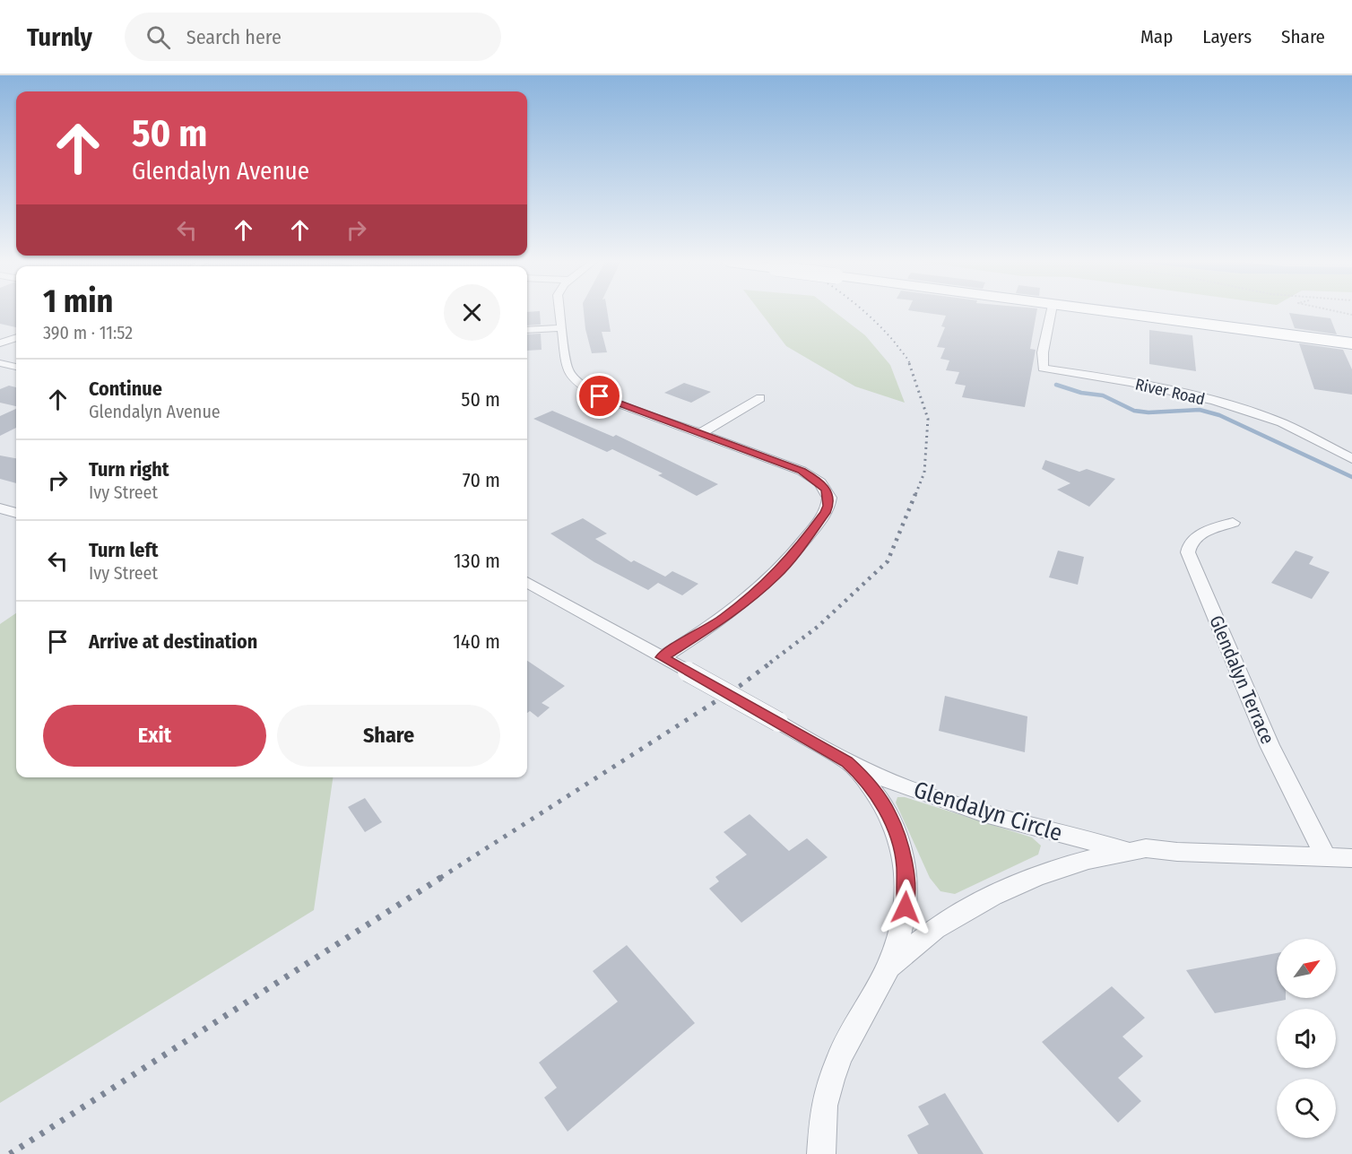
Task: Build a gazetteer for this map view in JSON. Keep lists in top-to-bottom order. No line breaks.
{"streets":{"street":["River Road","Glendalyn Terrace","Glendalyn Circle"]},"crossings":[["Glendalyn Terrace","Glendalyn Circle"]],"north":"top right","page":{"header":"Turnly","search":"Search here","nav":["Map","Layers","Share"],"turn":["50 m","Glendalyn Avenue"],"heading":["1 min","390 m · 11:52"],"list":[{"name":"Continue","note":"Glendalyn Avenue","value":"50 m"},{"name":"Turn right","note":"Ivy Street","value":"70 m"},{"name":"Turn left","note":"Ivy Street","value":"130 m"},{"name":"Arrive at destination","value":"140 m"}],"buttons":["Exit","Share"]}}
